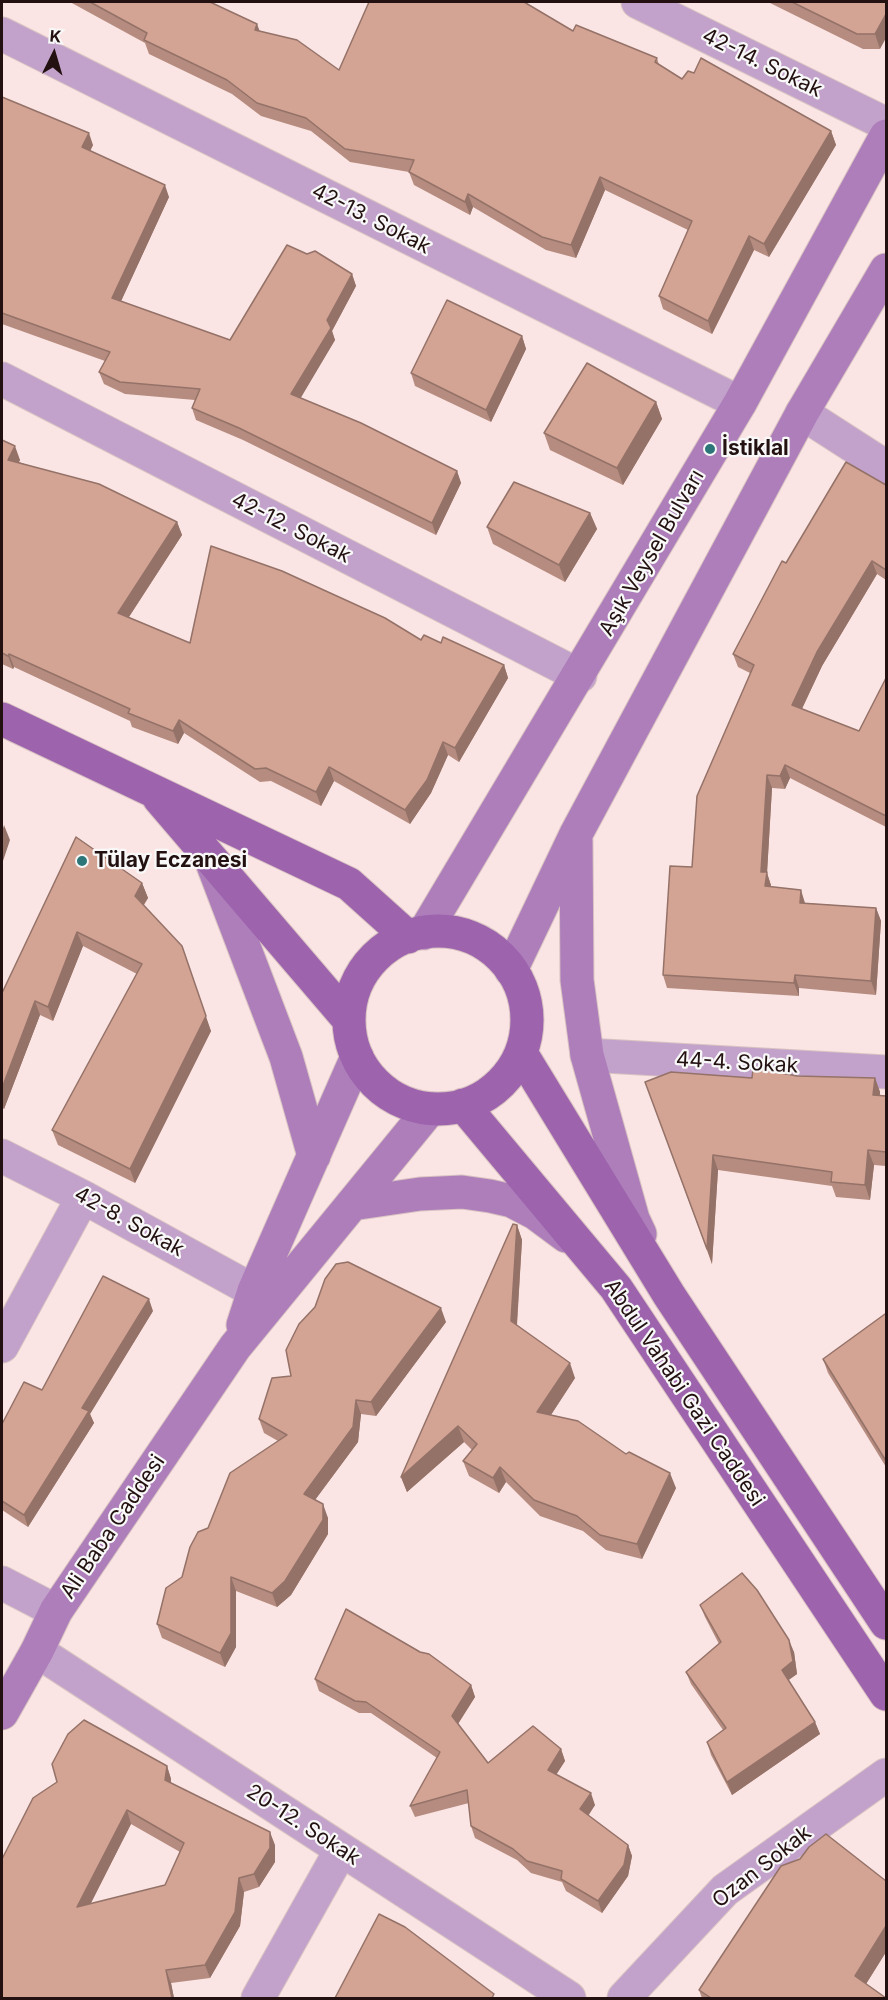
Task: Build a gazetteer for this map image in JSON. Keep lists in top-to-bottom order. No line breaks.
{"streets":{"main road":["Aşık Veysel Bulvarı","Abdul Vahabi Gazi Caddesi","Ali Baba Caddesi"],"street":["42-14. Sokak","42-13. Sokak","42-12. Sokak","44-4. Sokak","42-8. Sokak","20-12. Sokak","Ozan Sokak"]},"crossings":[["42-13. Sokak","Aşık Veysel Bulvarı"],["42-12. Sokak","Aşık Veysel Bulvarı"],["Aşık Veysel Bulvarı","Abdul Vahabi Gazi Caddesi"],["Ali Baba Caddesi","20-12. Sokak"]],"places":["İstiklal","Tülay Eczanesi"],"north":"top"}
